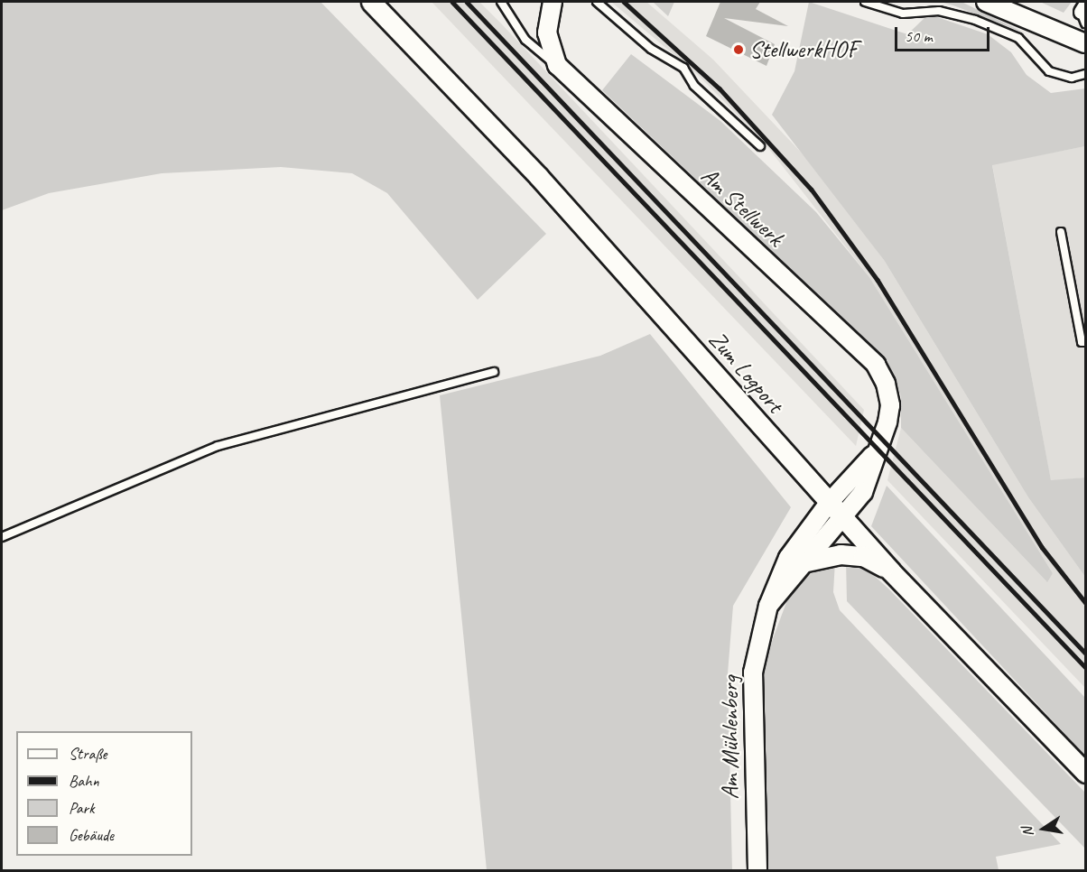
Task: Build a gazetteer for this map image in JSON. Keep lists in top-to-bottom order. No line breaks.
{"streets":{"main road":["Zum Logport"],"street":["Am Stellwerk","Am Mühlenberg"]},"crossings":[["Am Stellwerk","Zum Logport"],["Am Stellwerk","Am Mühlenberg"],["Zum Logport","Am Mühlenberg"]],"places":["StellwerkHOF"],"legend":["Straße","Bahn","Park","Gebäude"],"scale_bar":"50 m","north":"left"}
